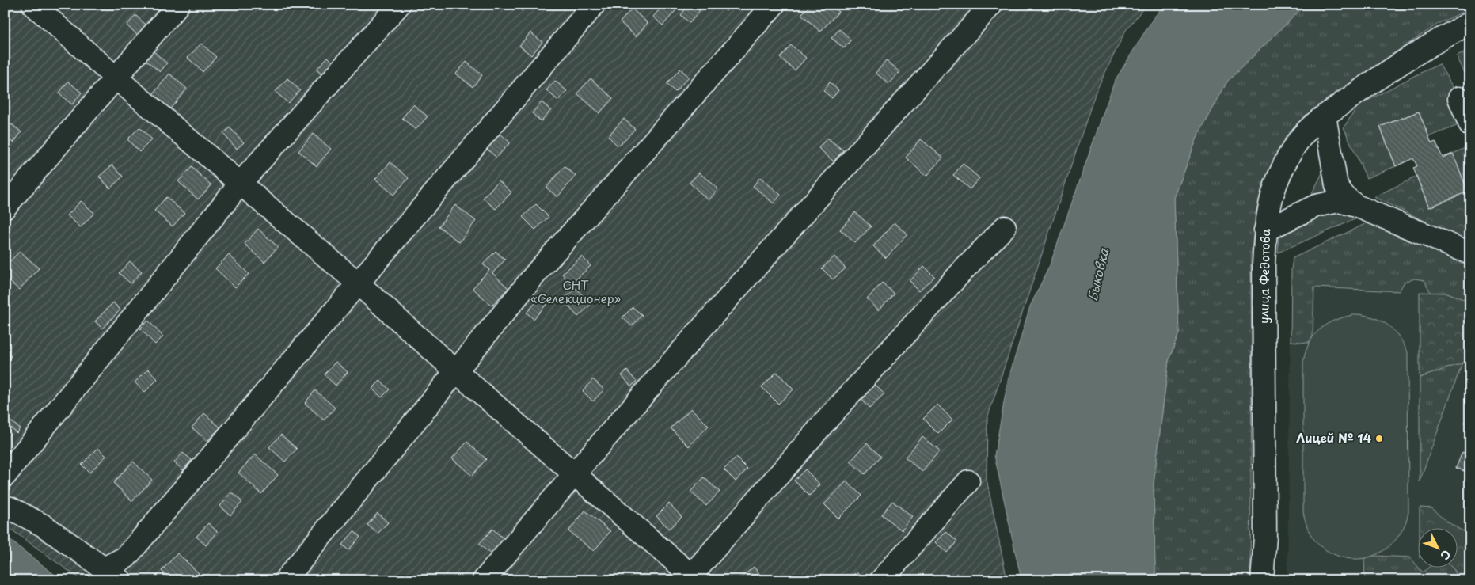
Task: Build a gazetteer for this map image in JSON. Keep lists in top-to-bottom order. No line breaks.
{"streets":{"street":["улица Федотова"]},"water":["Быковка"],"parks":["СНТ «Селекционер»"],"places":["Лицей № 14"],"north":"bottom right"}
